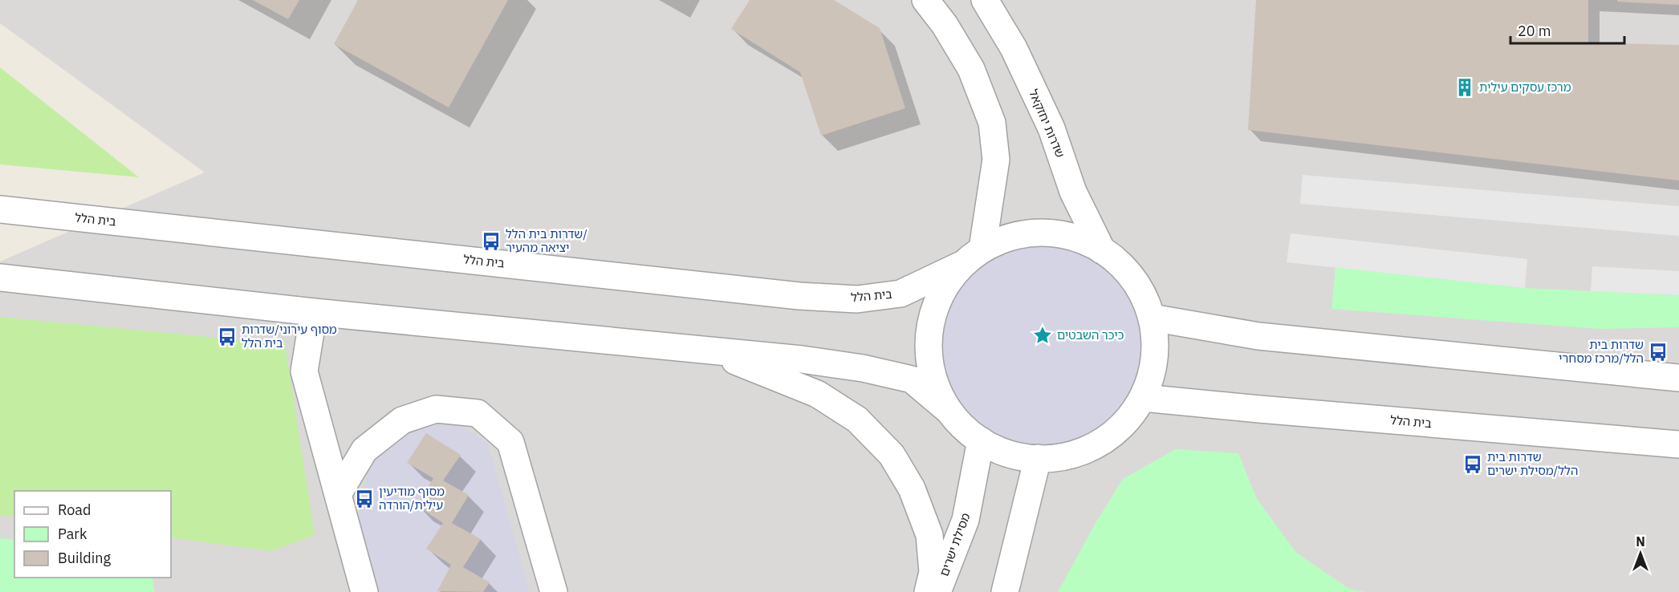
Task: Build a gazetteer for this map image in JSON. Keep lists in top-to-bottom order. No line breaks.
{"streets":{"street":["שדרות יחזקאל","בית הלל","מסילת ישרים"]},"places":{"building":["מרכז עסקים עילית"],"bus stop":["שדרות בית הלל/ יציאה מהעיר","מסוף עירוני/שדרות בית הלל","שדרות בית הלל/מרכז מסחרי","שדרות בית הלל/מסילת ישרים","מסוף מודיעין עילית/הורדה"],"place":["כיכר השבטים"]},"legend":["Road","Park","Building"],"scale_bar":"20 m","north":"top"}
